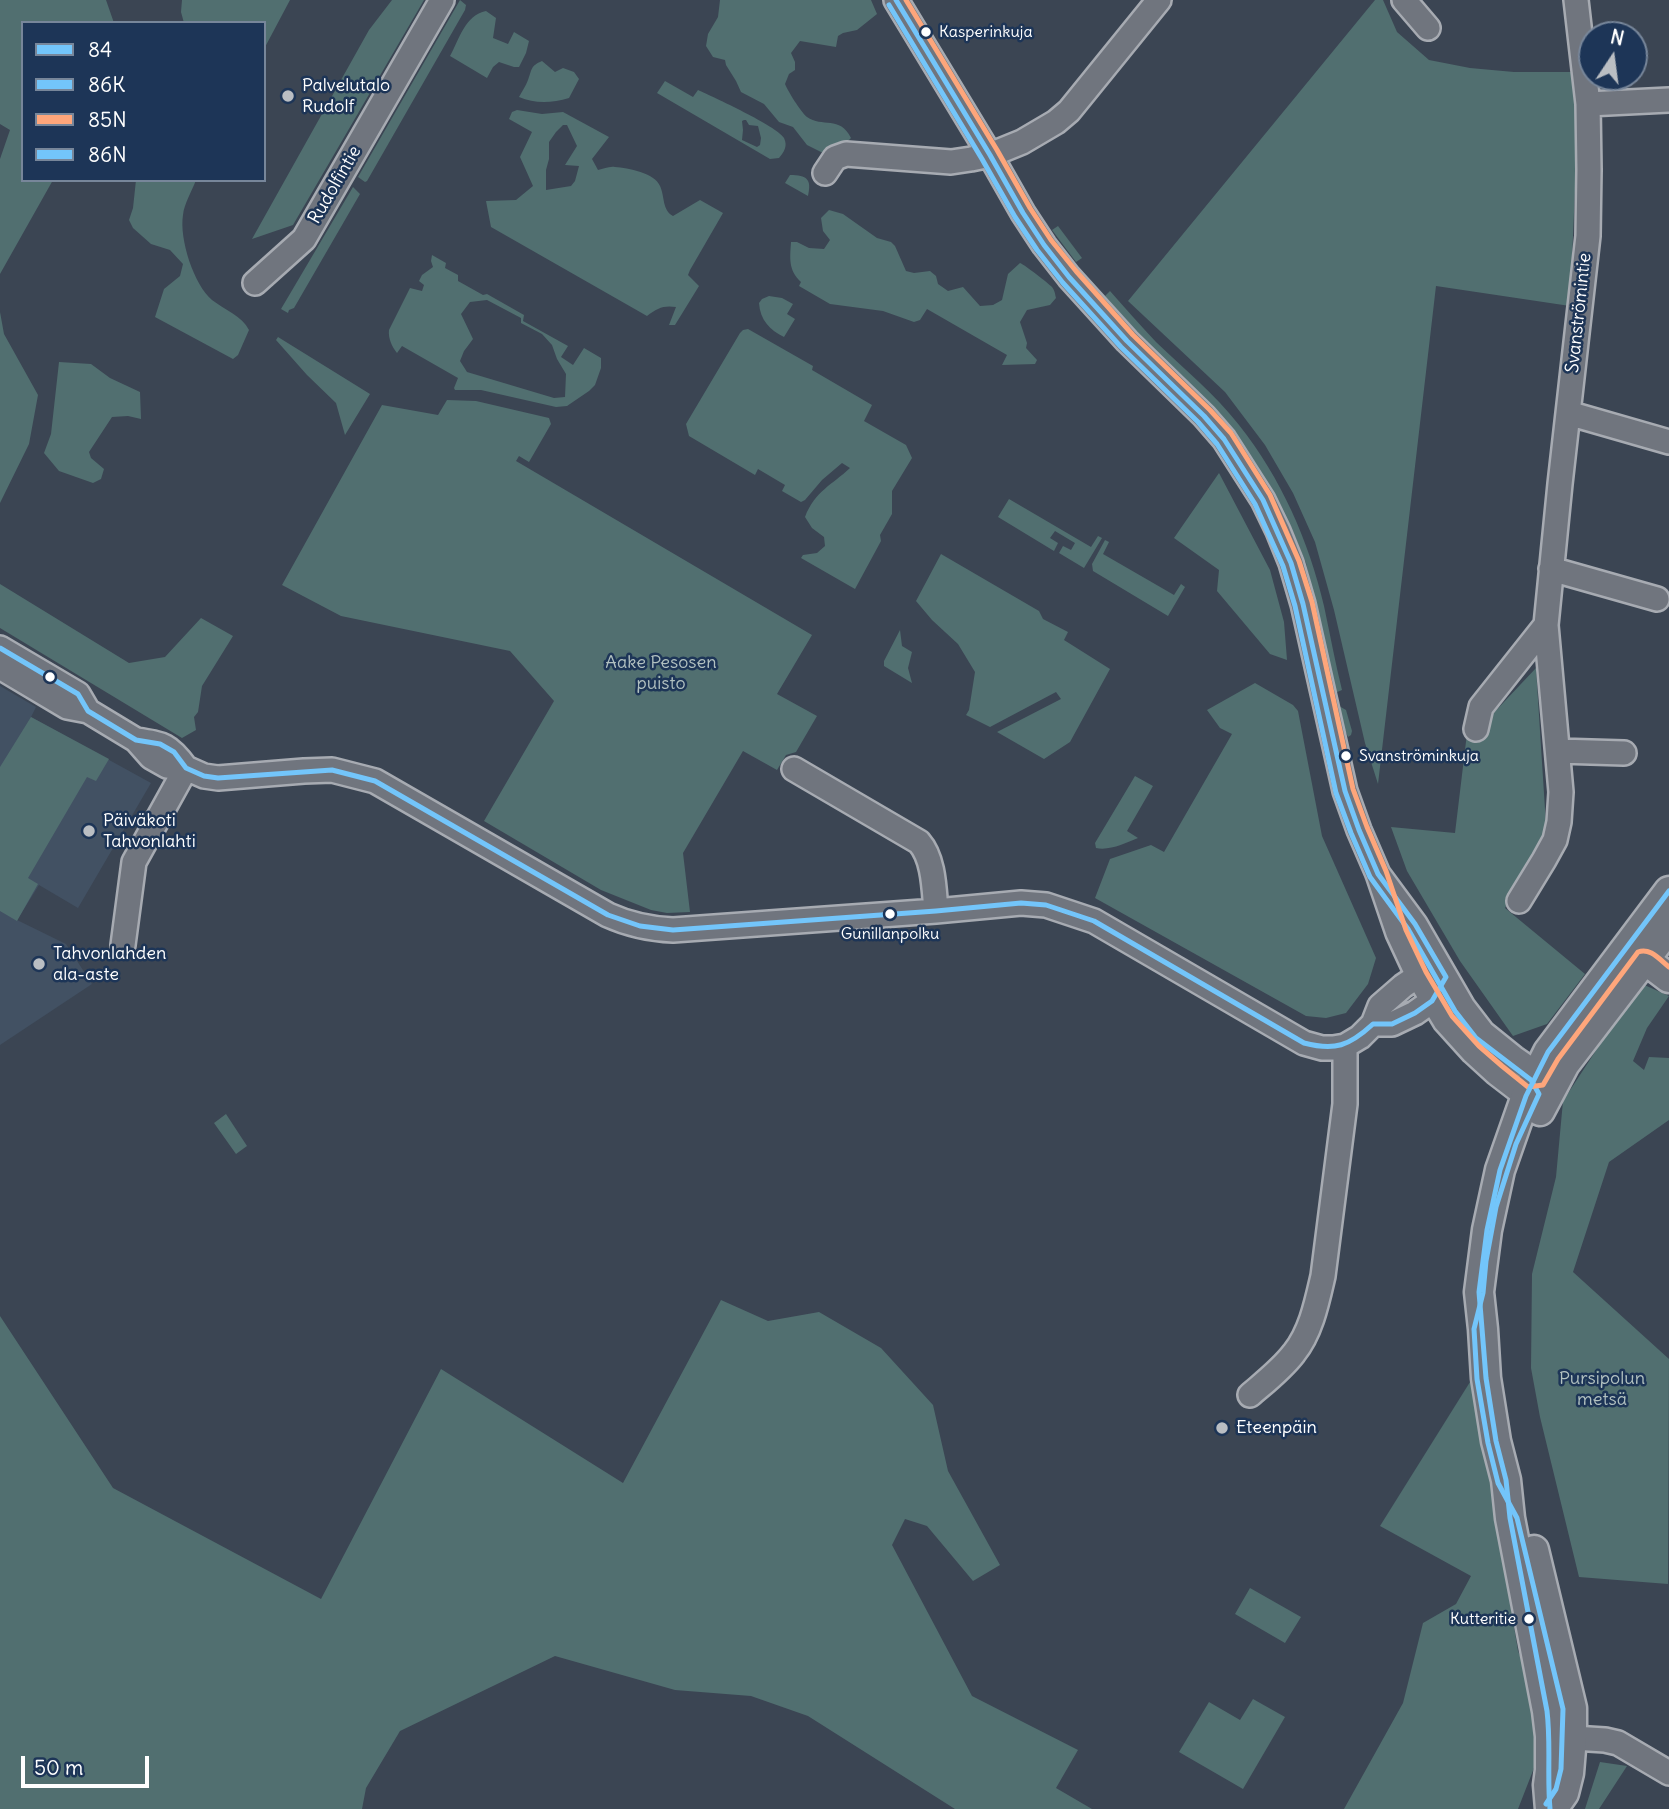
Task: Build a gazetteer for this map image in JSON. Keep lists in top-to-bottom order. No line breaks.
{"streets":{"street":["Rudolfintie","Svanströmintie"]},"parks":["Aake Pesosen puisto","Pursipolun metsä"],"places":["Kasperinkuja","Palvelutalo Rudolf","Svanströminkuja","Päiväkoti Tahvonlahti","Gunillanpolku","Tahvonlahden ala-aste","Eteenpäin","Kutteritie"],"lines":["transit line 84","transit line 85N","transit line 86K","transit line 86N"],"legend":["84","86K","85N","86N"],"scale_bar":"50 m","north":"top"}
